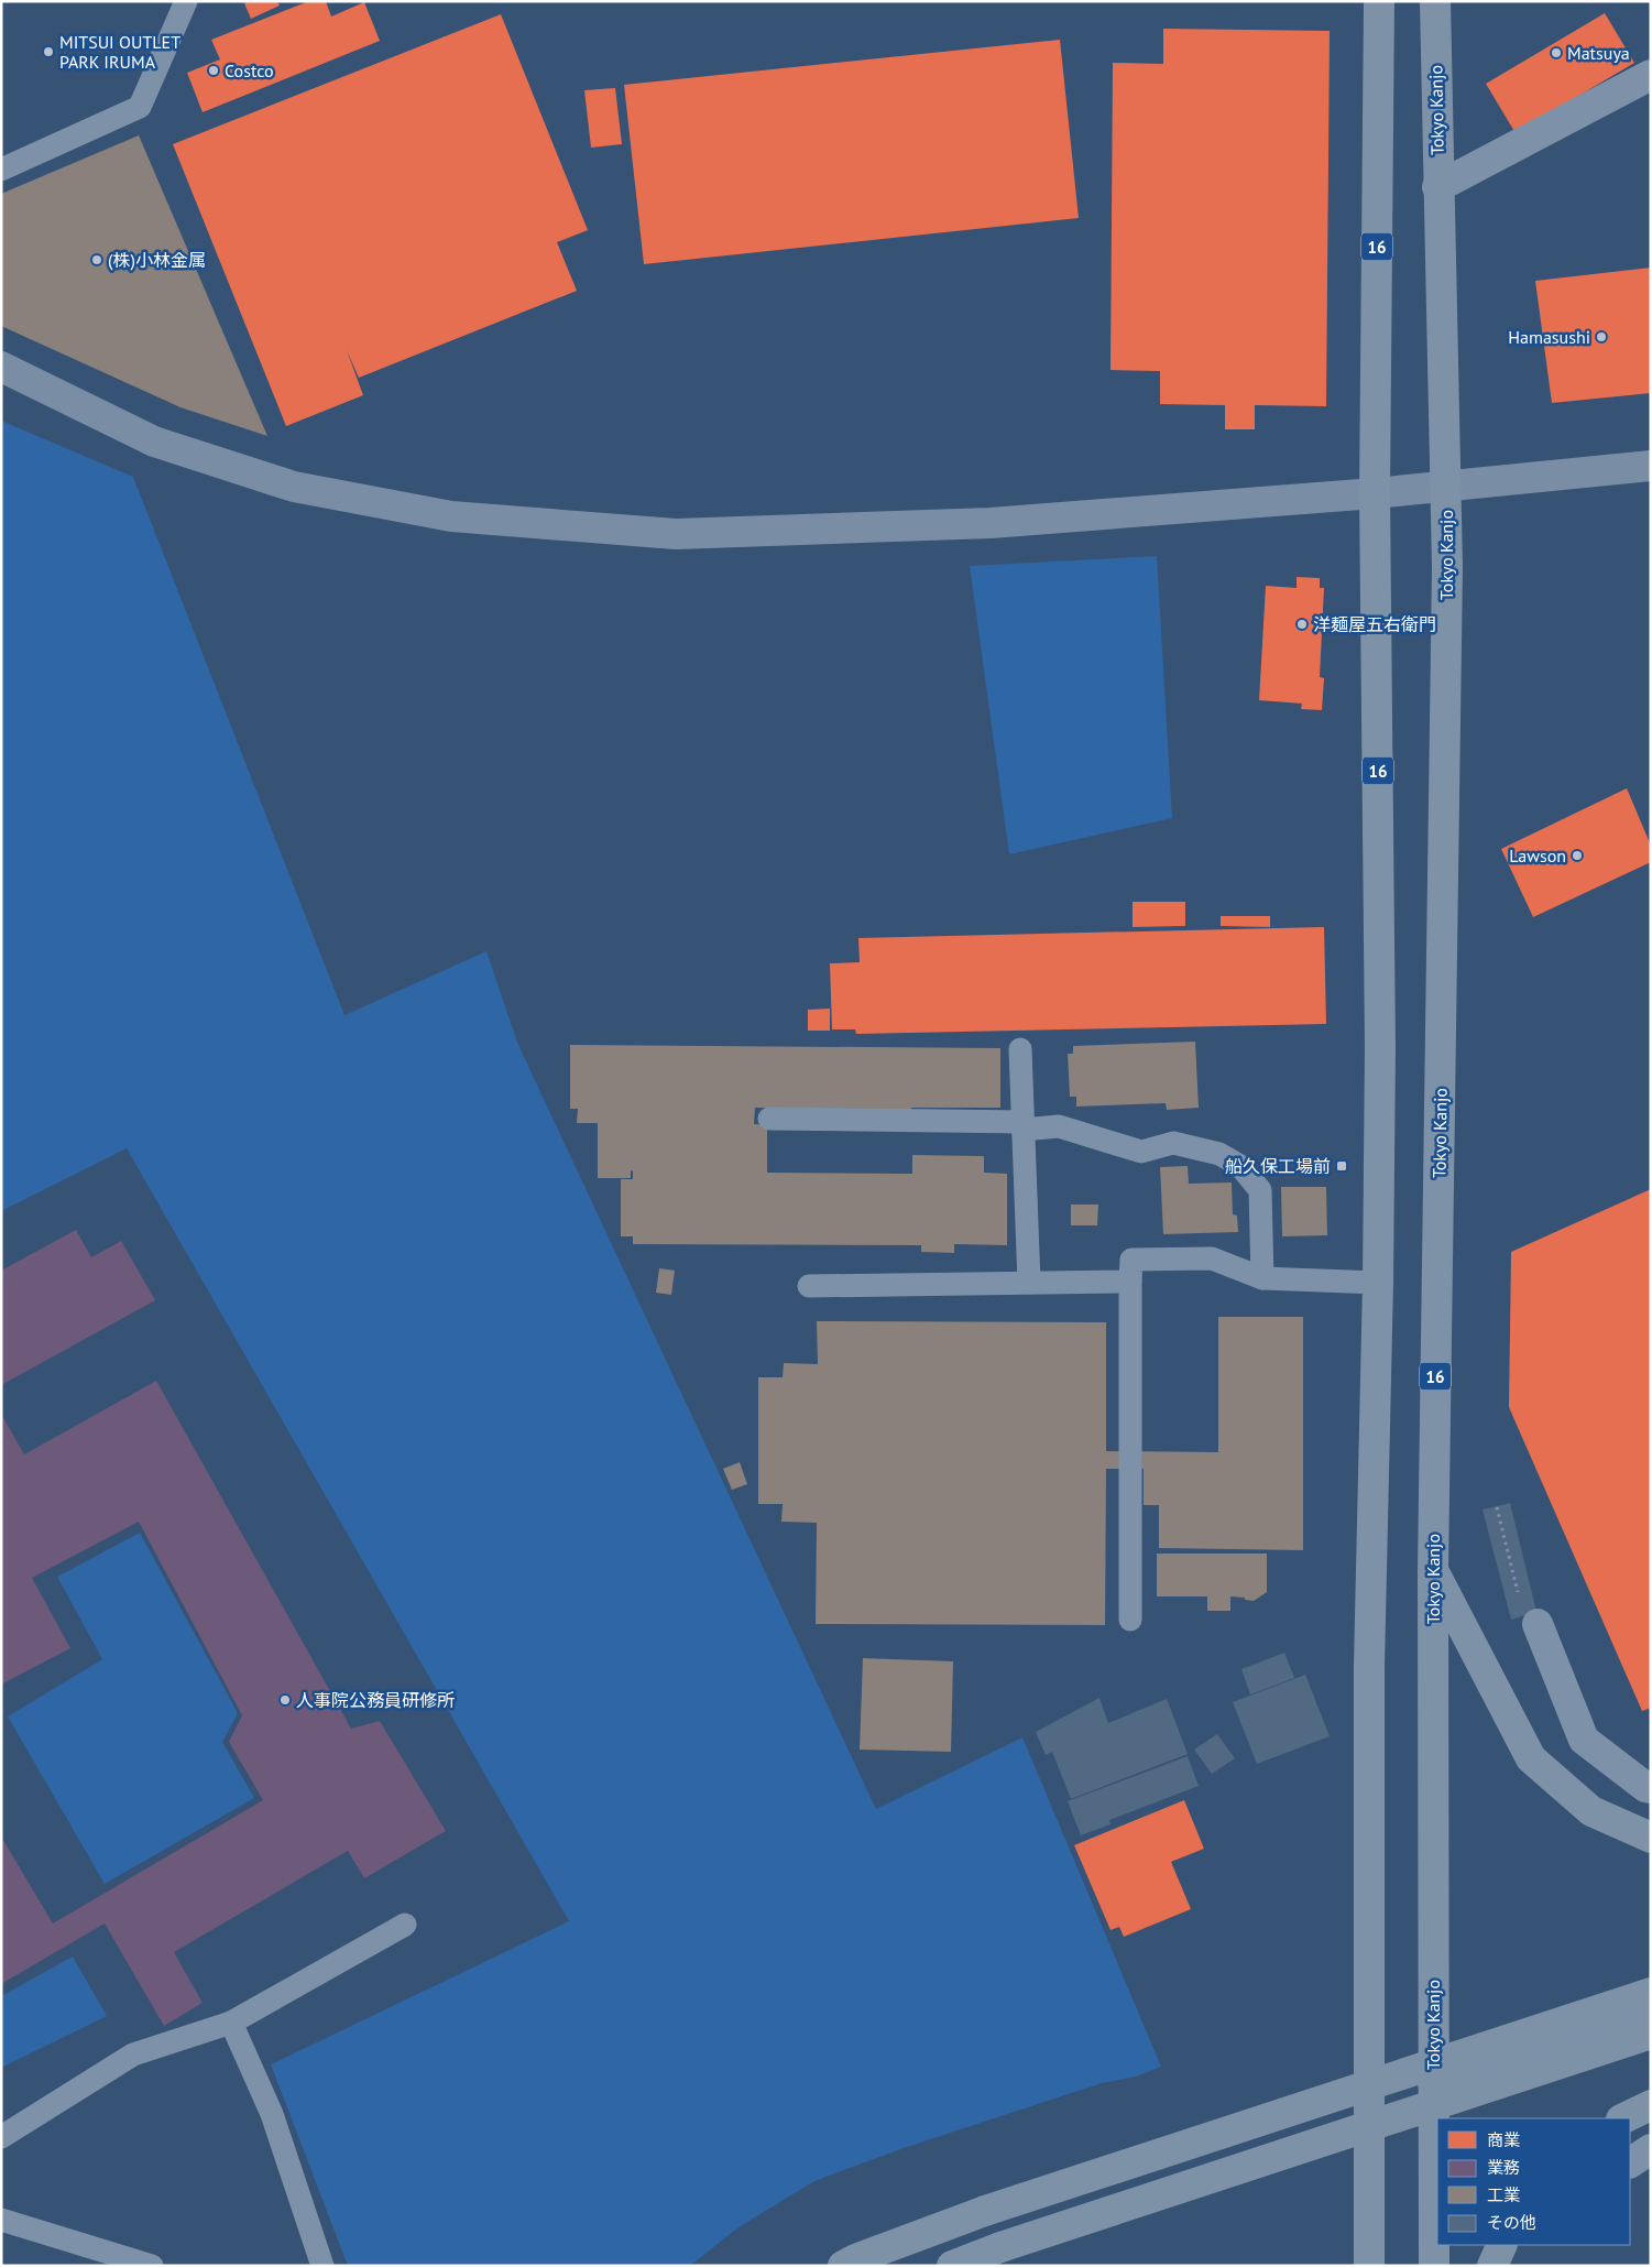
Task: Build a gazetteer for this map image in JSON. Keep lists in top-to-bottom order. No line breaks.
{"streets":{"highway":["Tokyo Kanjo","16"]},"places":{"other":["MITSUI OUTLET PARK IRUMA","Matsuya","Costco","(株)小林金属","Hamasushi","洋麺屋五右衛門","Lawson","人事院公務員研修所"],"transit":["船久保工場前"]},"legend":["商業","業務","工業","その他"]}
